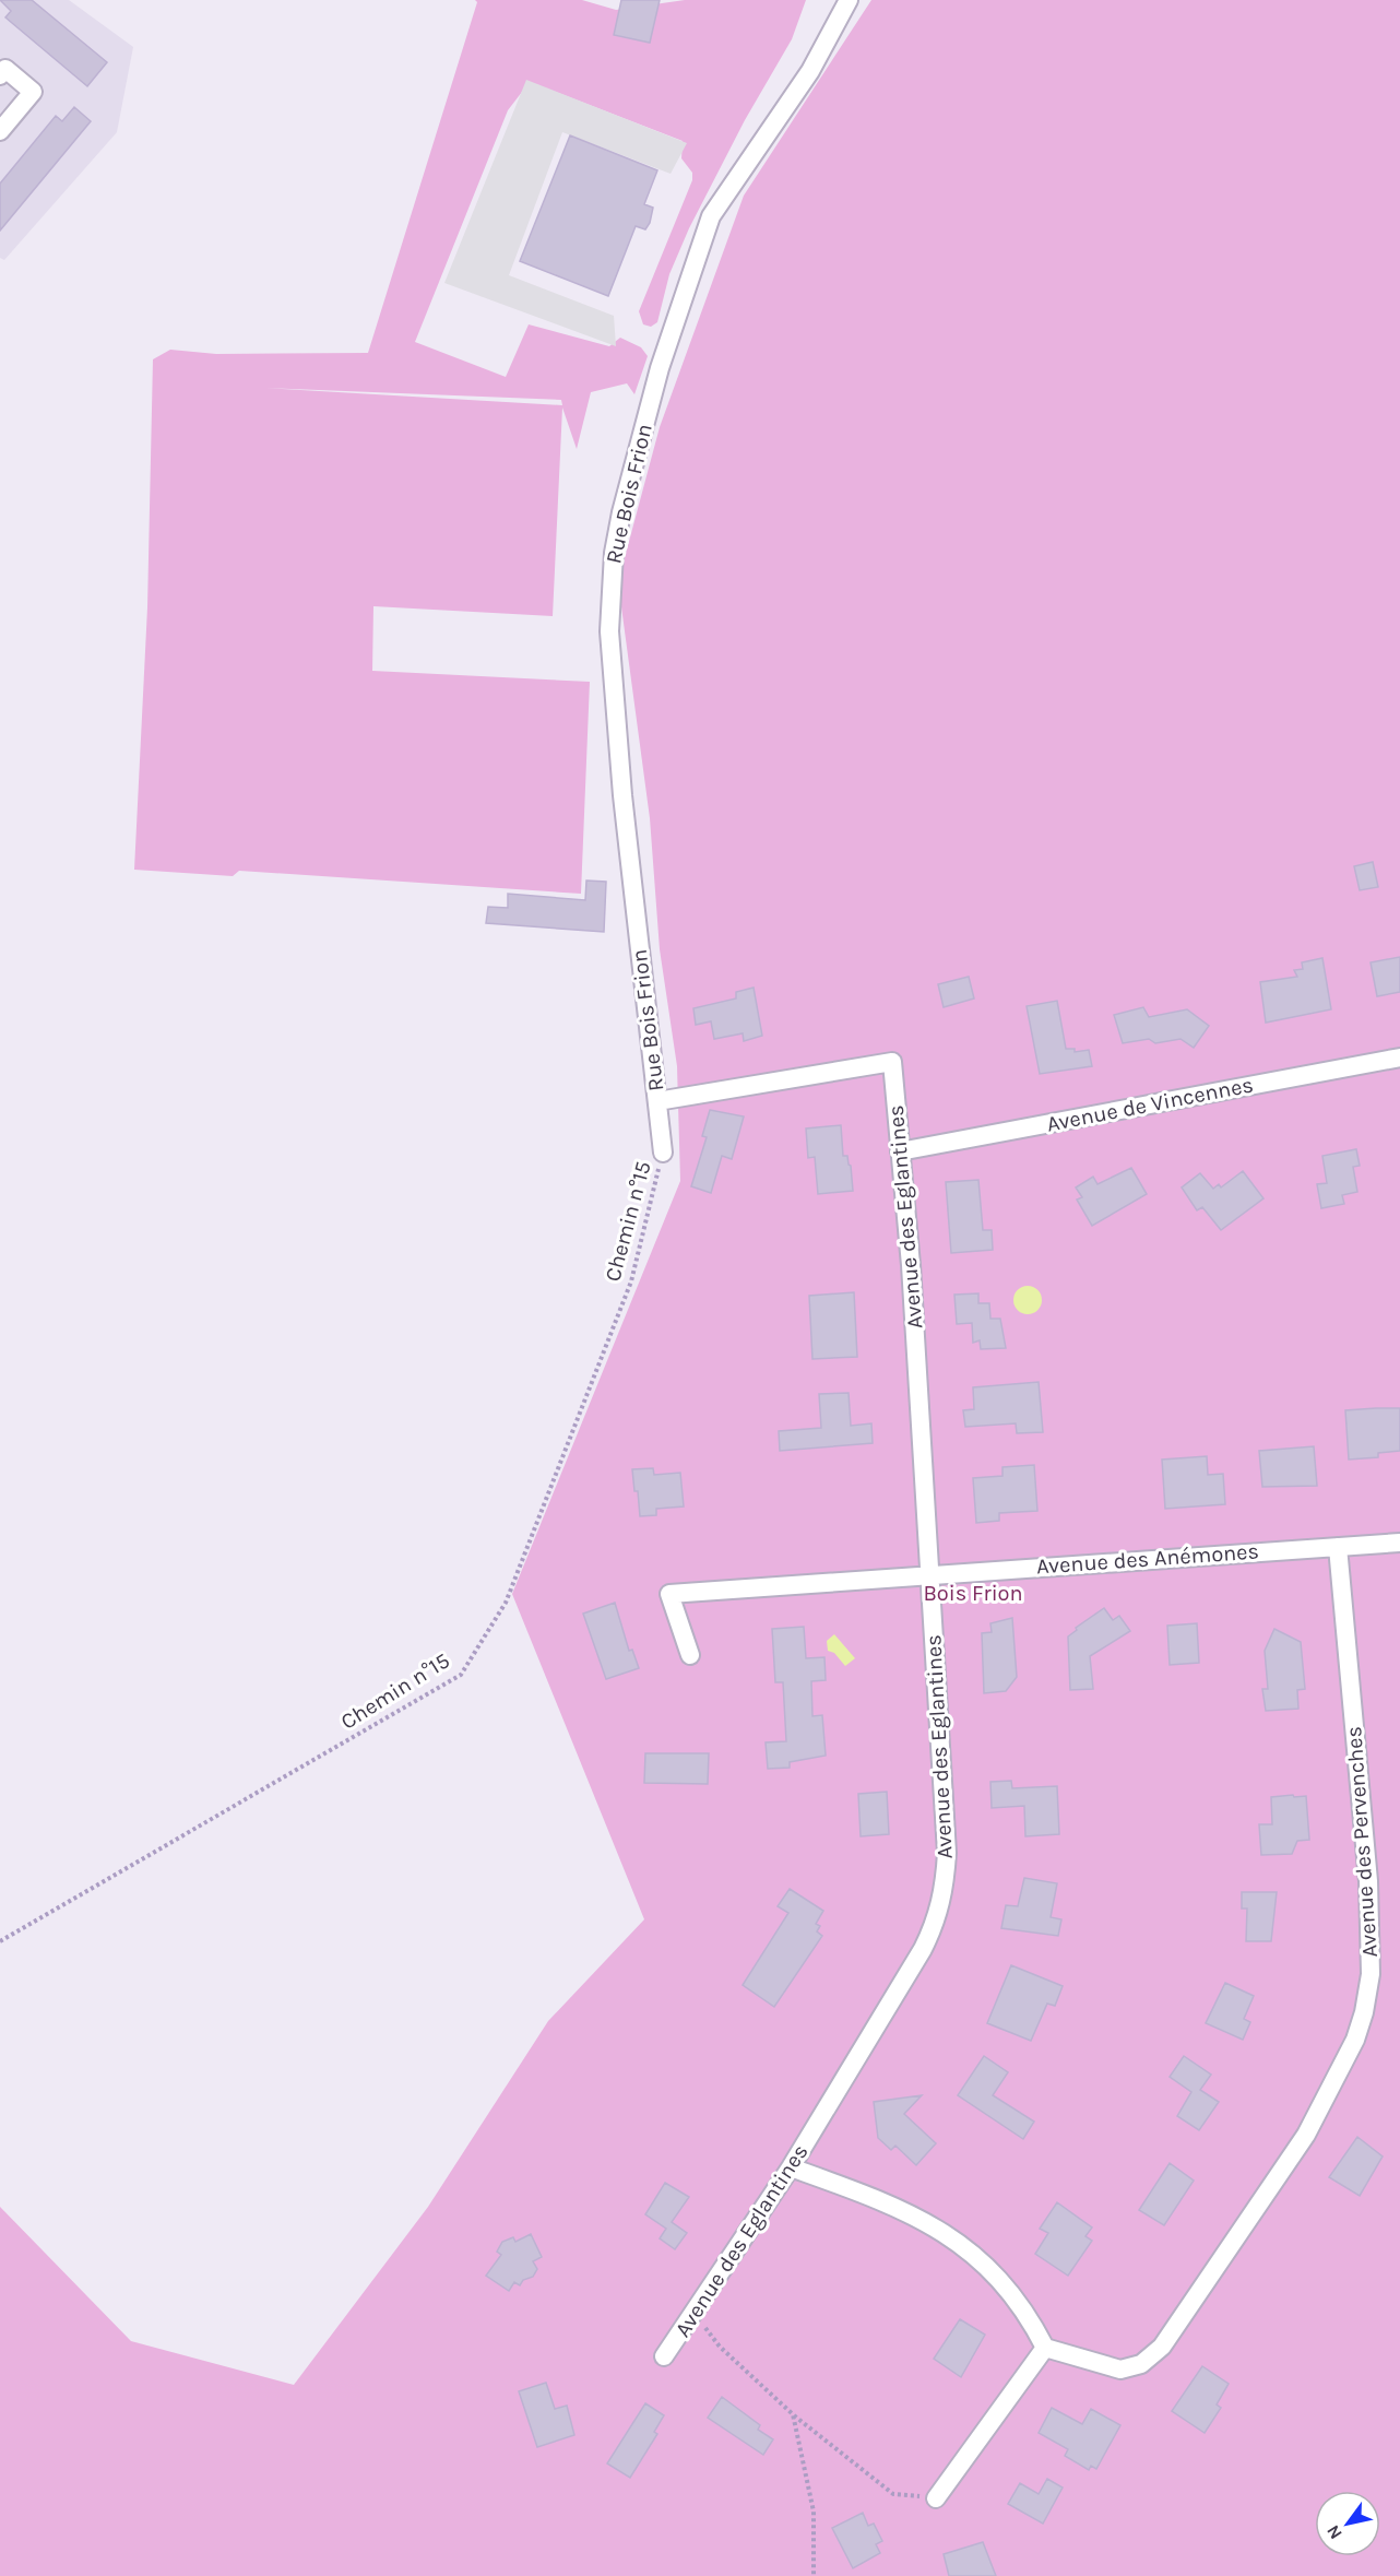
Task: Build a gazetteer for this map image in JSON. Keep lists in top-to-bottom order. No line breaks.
{"streets":{"street":["Rue Bois Frion","Avenue de Vincennes","Avenue des Eglantines","Avenue des Anémones","Avenue des Pervenches"],"path":["Chemin n°15"]},"crossings":[["Rue Bois Frion","Avenue des Eglantines"],["Rue Bois Frion","Chemin n°15"],["Avenue de Vincennes","Avenue des Eglantines"],["Avenue des Eglantines","Avenue des Anémones"],["Avenue des Anémones","Avenue des Pervenches"]],"parks":["Bois Frion"],"north":"bottom left"}
